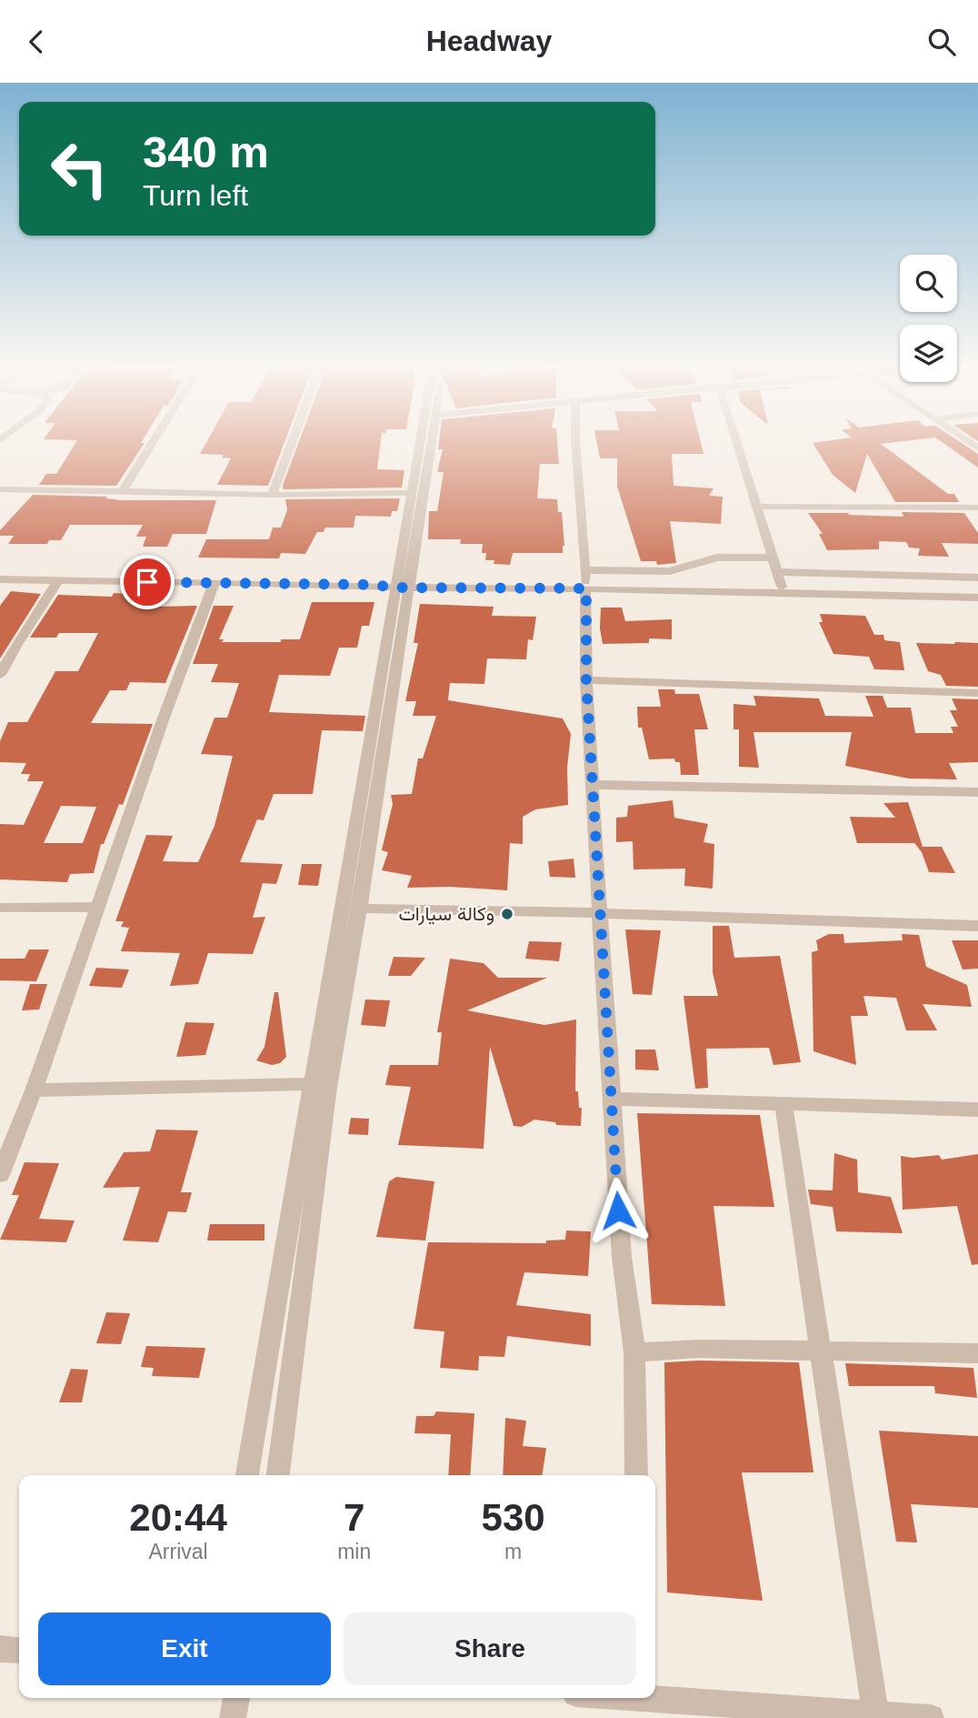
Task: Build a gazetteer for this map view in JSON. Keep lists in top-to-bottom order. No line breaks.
{"places":["وكالة سيارات"],"page":{"header":"Headway","turn":["340 m","Turn left"],"eta":["20:44","Arrival","7","min","530","m"],"buttons":["Exit","Share"]}}
